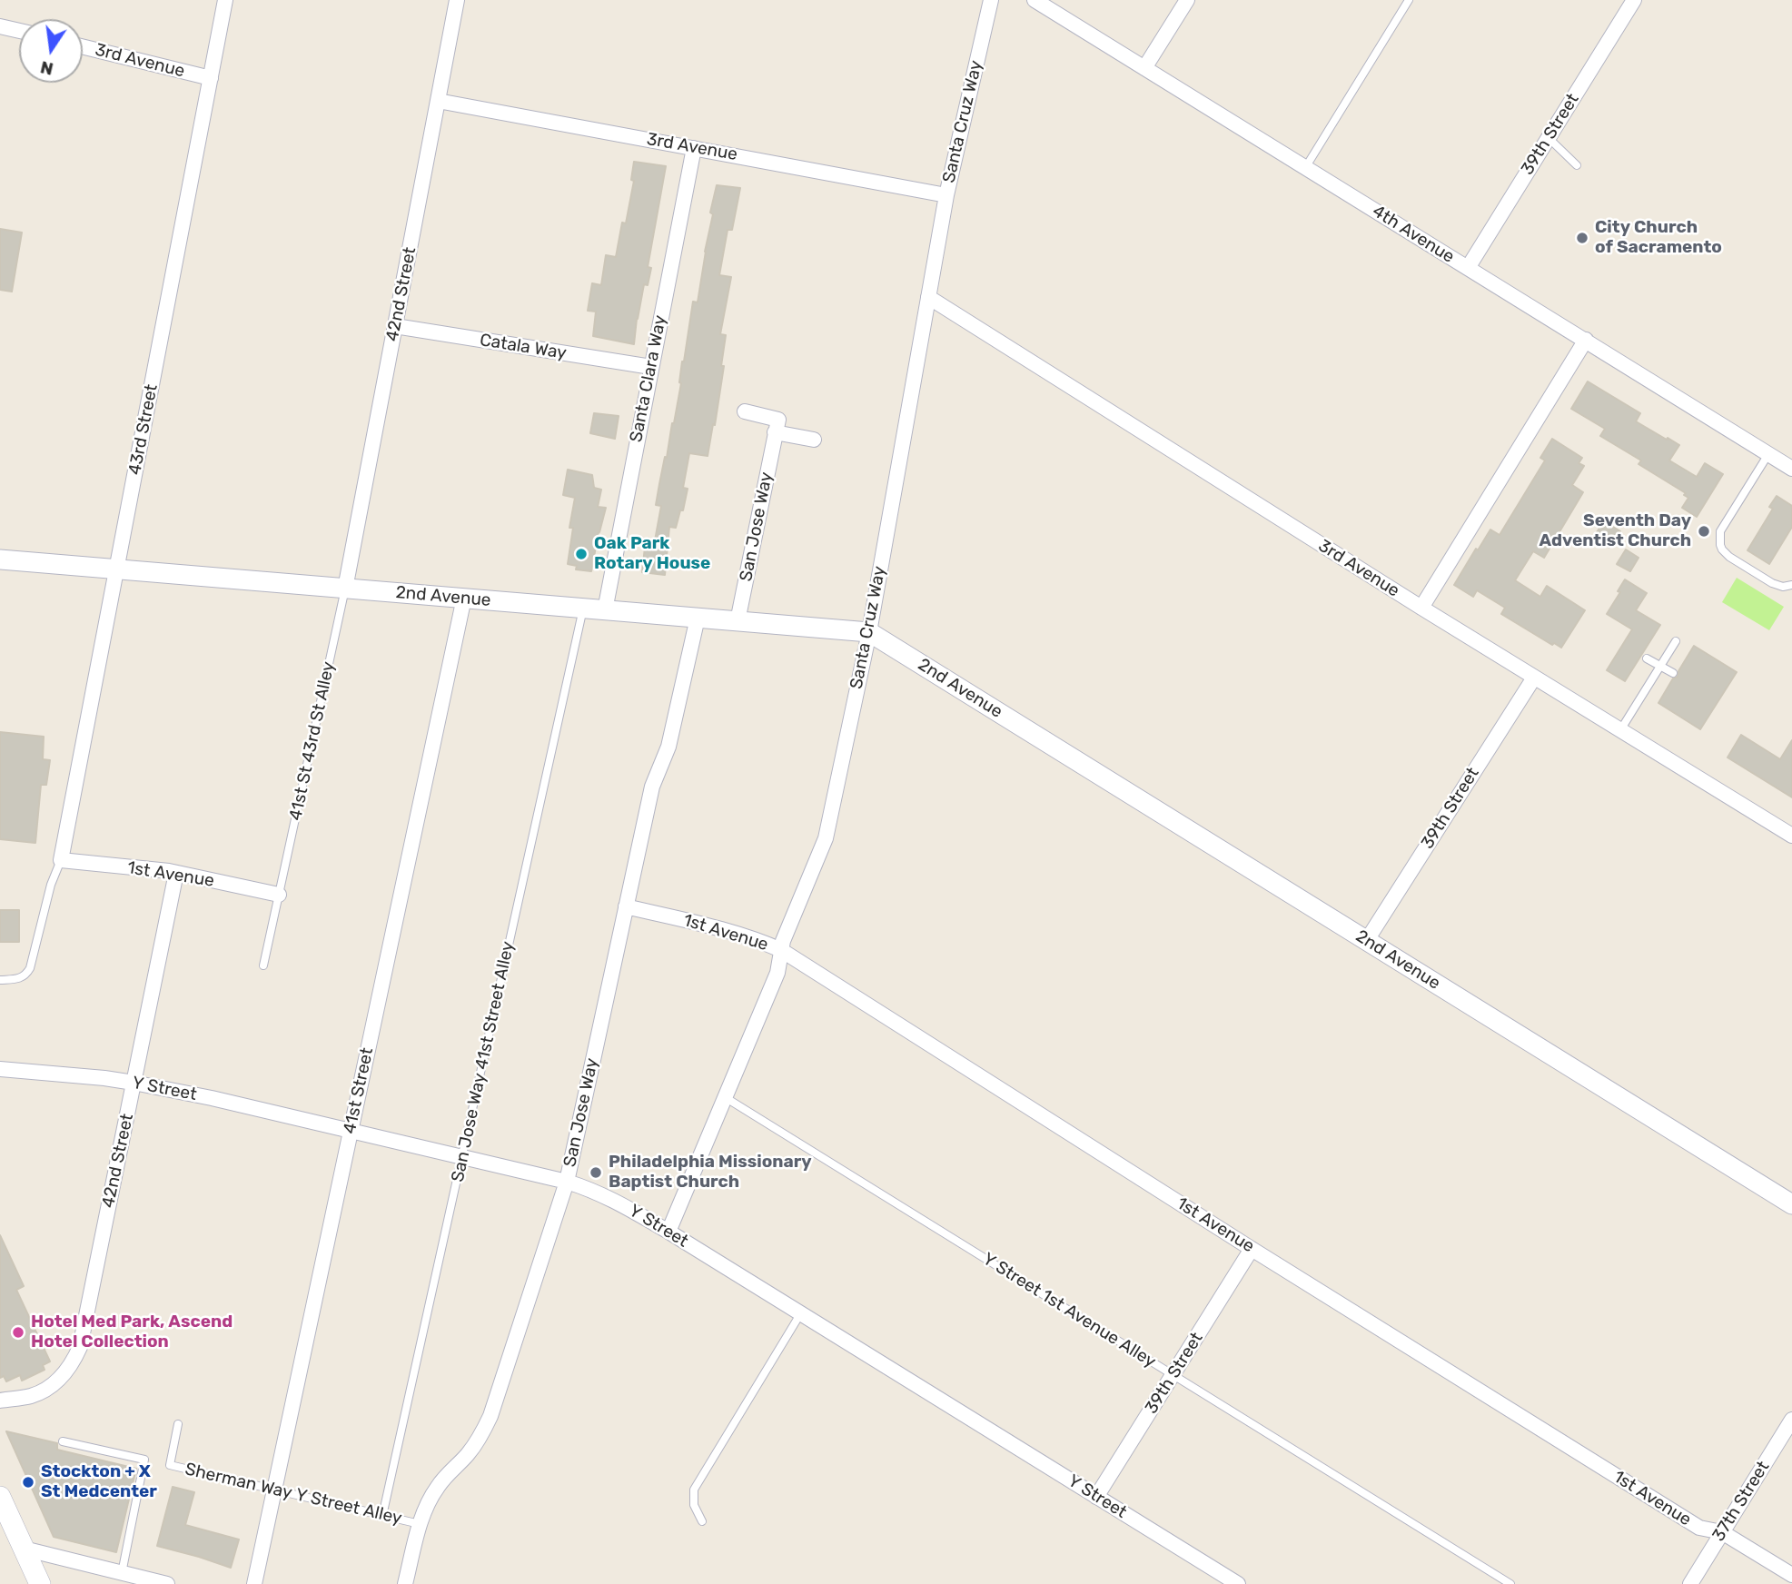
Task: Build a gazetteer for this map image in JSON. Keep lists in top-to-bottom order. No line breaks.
{"streets":{"street":["3rd Avenue","Santa Cruz Way","39th Street","4th Avenue","42nd Street","Catala Way","Santa Clara Way","43rd Street","San Jose Way","2nd Avenue","1st Avenue","Y Street","41st Street","37th Street"],"lane":["41st St 43rd St Alley","San Jose Way 41st Street Alley","Y Street 1st Avenue Alley","Sherman Way Y Street Alley"]},"crossings":[["3rd Avenue","Santa Cruz Way"],["3rd Avenue","39th Street"],["3rd Avenue","42nd Street"],["3rd Avenue","Santa Clara Way"],["3rd Avenue","43rd Street"],["Santa Cruz Way","2nd Avenue"],["Santa Cruz Way","1st Avenue"],["Santa Cruz Way","Y Street"],["Santa Cruz Way","Y Street 1st Avenue Alley"],["39th Street","4th Avenue"],["39th Street","2nd Avenue"],["39th Street","1st Avenue"],["39th Street","Y Street"],["39th Street","Y Street 1st Avenue Alley"],["42nd Street","Catala Way"],["42nd Street","2nd Avenue"],["42nd Street","41st St 43rd St Alley"],["42nd Street","1st Avenue"],["42nd Street","Y Street"],["Catala Way","Santa Clara Way"],["Santa Clara Way","2nd Avenue"],["43rd Street","2nd Avenue"],["43rd Street","1st Avenue"],["San Jose Way","2nd Avenue"],["San Jose Way","1st Avenue"],["San Jose Way","Y Street"],["San Jose Way","Sherman Way Y Street Alley"],["2nd Avenue","41st St 43rd St Alley"],["2nd Avenue","San Jose Way 41st Street Alley"],["2nd Avenue","41st Street"],["41st St 43rd St Alley","1st Avenue"],["1st Avenue","37th Street"],["San Jose Way 41st Street Alley","Y Street"],["San Jose Way 41st Street Alley","Sherman Way Y Street Alley"],["Y Street","41st Street"],["41st Street","Sherman Way Y Street Alley"]],"places":["City Church of Sacramento","Seventh Day Adventist Church","Oak Park Rotary House","Philadelphia Missionary Baptist Church","Hotel Med Park, Ascend Hotel Collection","Stockton + X St Medcenter"],"north":"bottom"}
